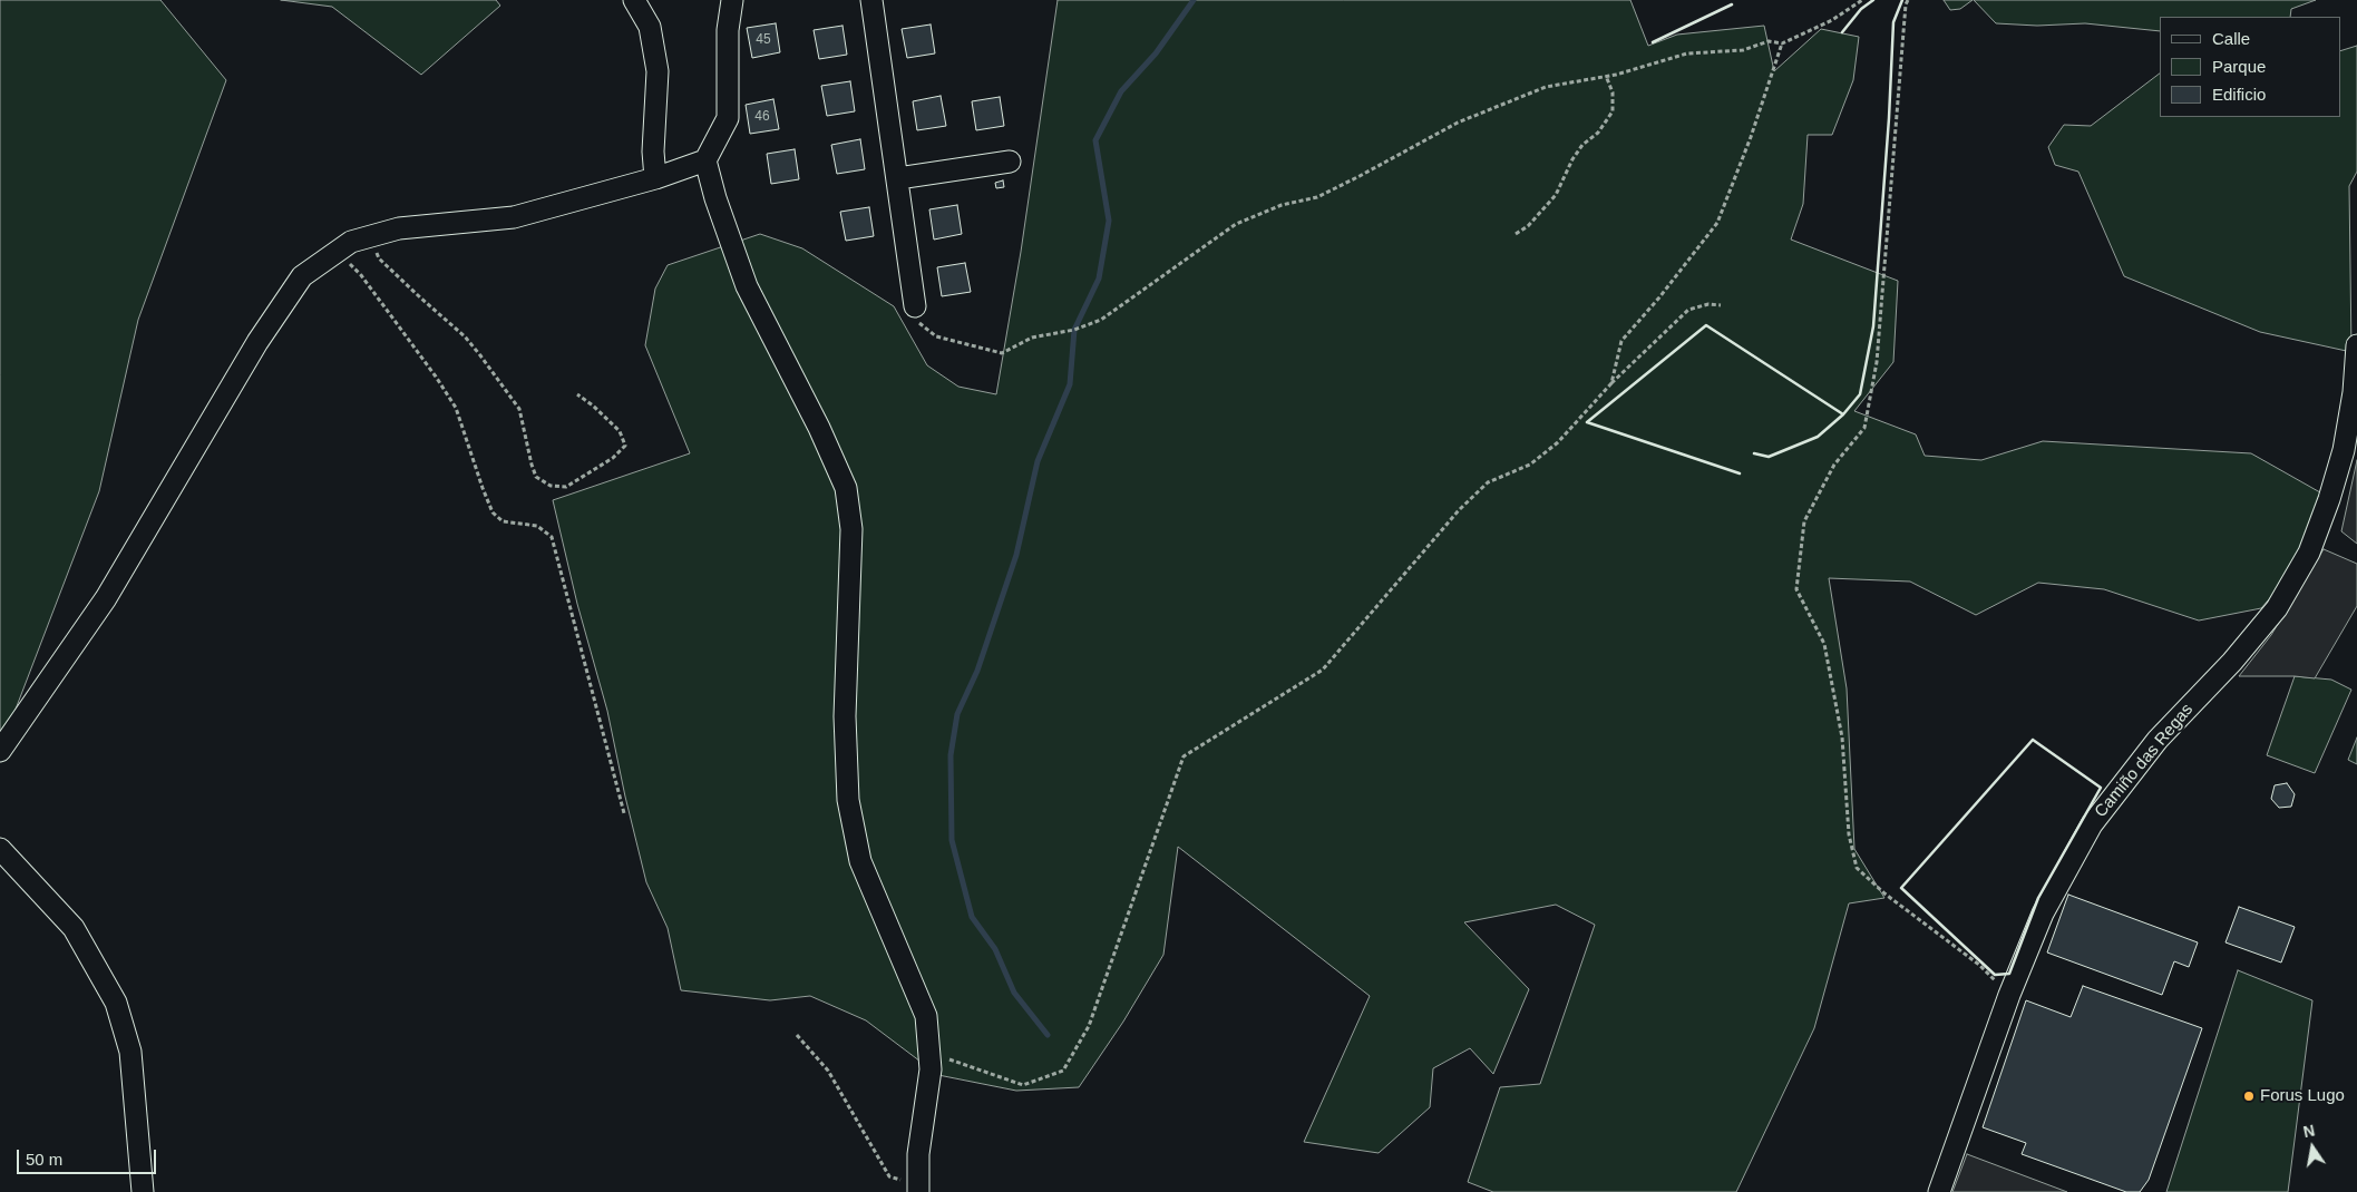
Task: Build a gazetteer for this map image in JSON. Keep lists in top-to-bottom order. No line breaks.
{"streets":{"street":["Camiño das Regas"]},"places":["Forus Lugo"],"house_numbers":["45","46"],"legend":["Calle","Parque","Edificio"],"scale_bar":"50 m","north":"top"}
